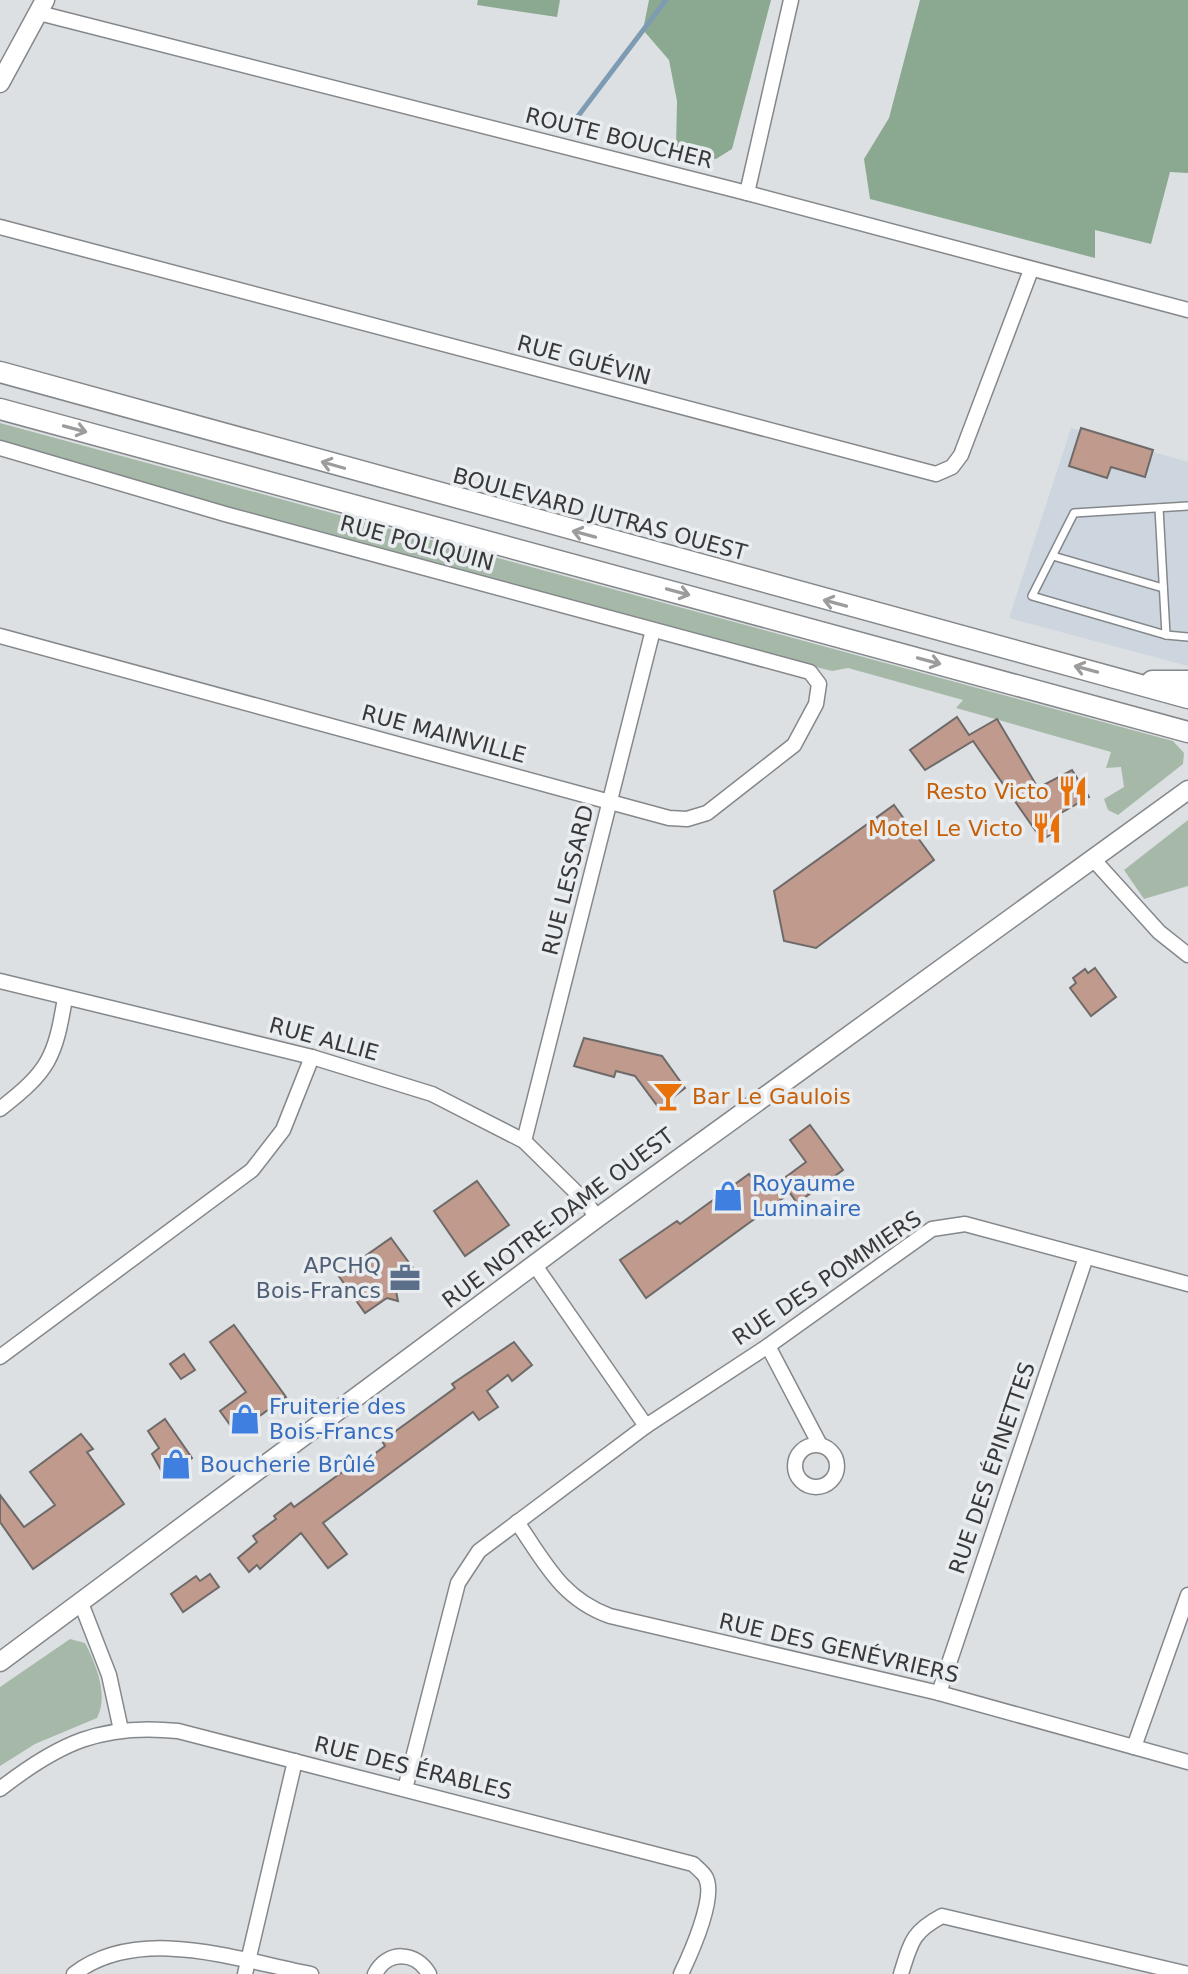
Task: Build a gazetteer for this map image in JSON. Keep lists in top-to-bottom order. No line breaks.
{"streets":{"main road":["BOULEVARD JUTRAS OUEST"],"street":["ROUTE BOUCHER","RUE GUÉVIN","RUE POLIQUIN","RUE MAINVILLE","RUE LESSARD","RUE ALLIE","RUE NOTRE-DAME OUEST","RUE DES POMMIERS","RUE DES ÉPINETTES","RUE DES GENÉVRIERS","RUE DES ÉRABLES"]},"crossings":[["ROUTE BOUCHER","RUE GUÉVIN"],["RUE POLIQUIN","RUE MAINVILLE"],["RUE POLIQUIN","RUE LESSARD"],["RUE MAINVILLE","RUE LESSARD"],["RUE LESSARD","RUE ALLIE"],["RUE ALLIE","RUE NOTRE-DAME OUEST"],["RUE DES POMMIERS","RUE DES ÉPINETTES"],["RUE DES POMMIERS","RUE DES GENÉVRIERS"],["RUE DES POMMIERS","RUE DES ÉRABLES"],["RUE DES ÉPINETTES","RUE DES GENÉVRIERS"]],"places":{"restaurant":["Resto Victo","Motel Le Victo"],"bar":["Bar Le Gaulois"],"shop":["Royaume Luminaire","Fruiterie des Bois-Francs","Boucherie Brûlé"],"office":["APCHQ Bois-Francs"]}}
